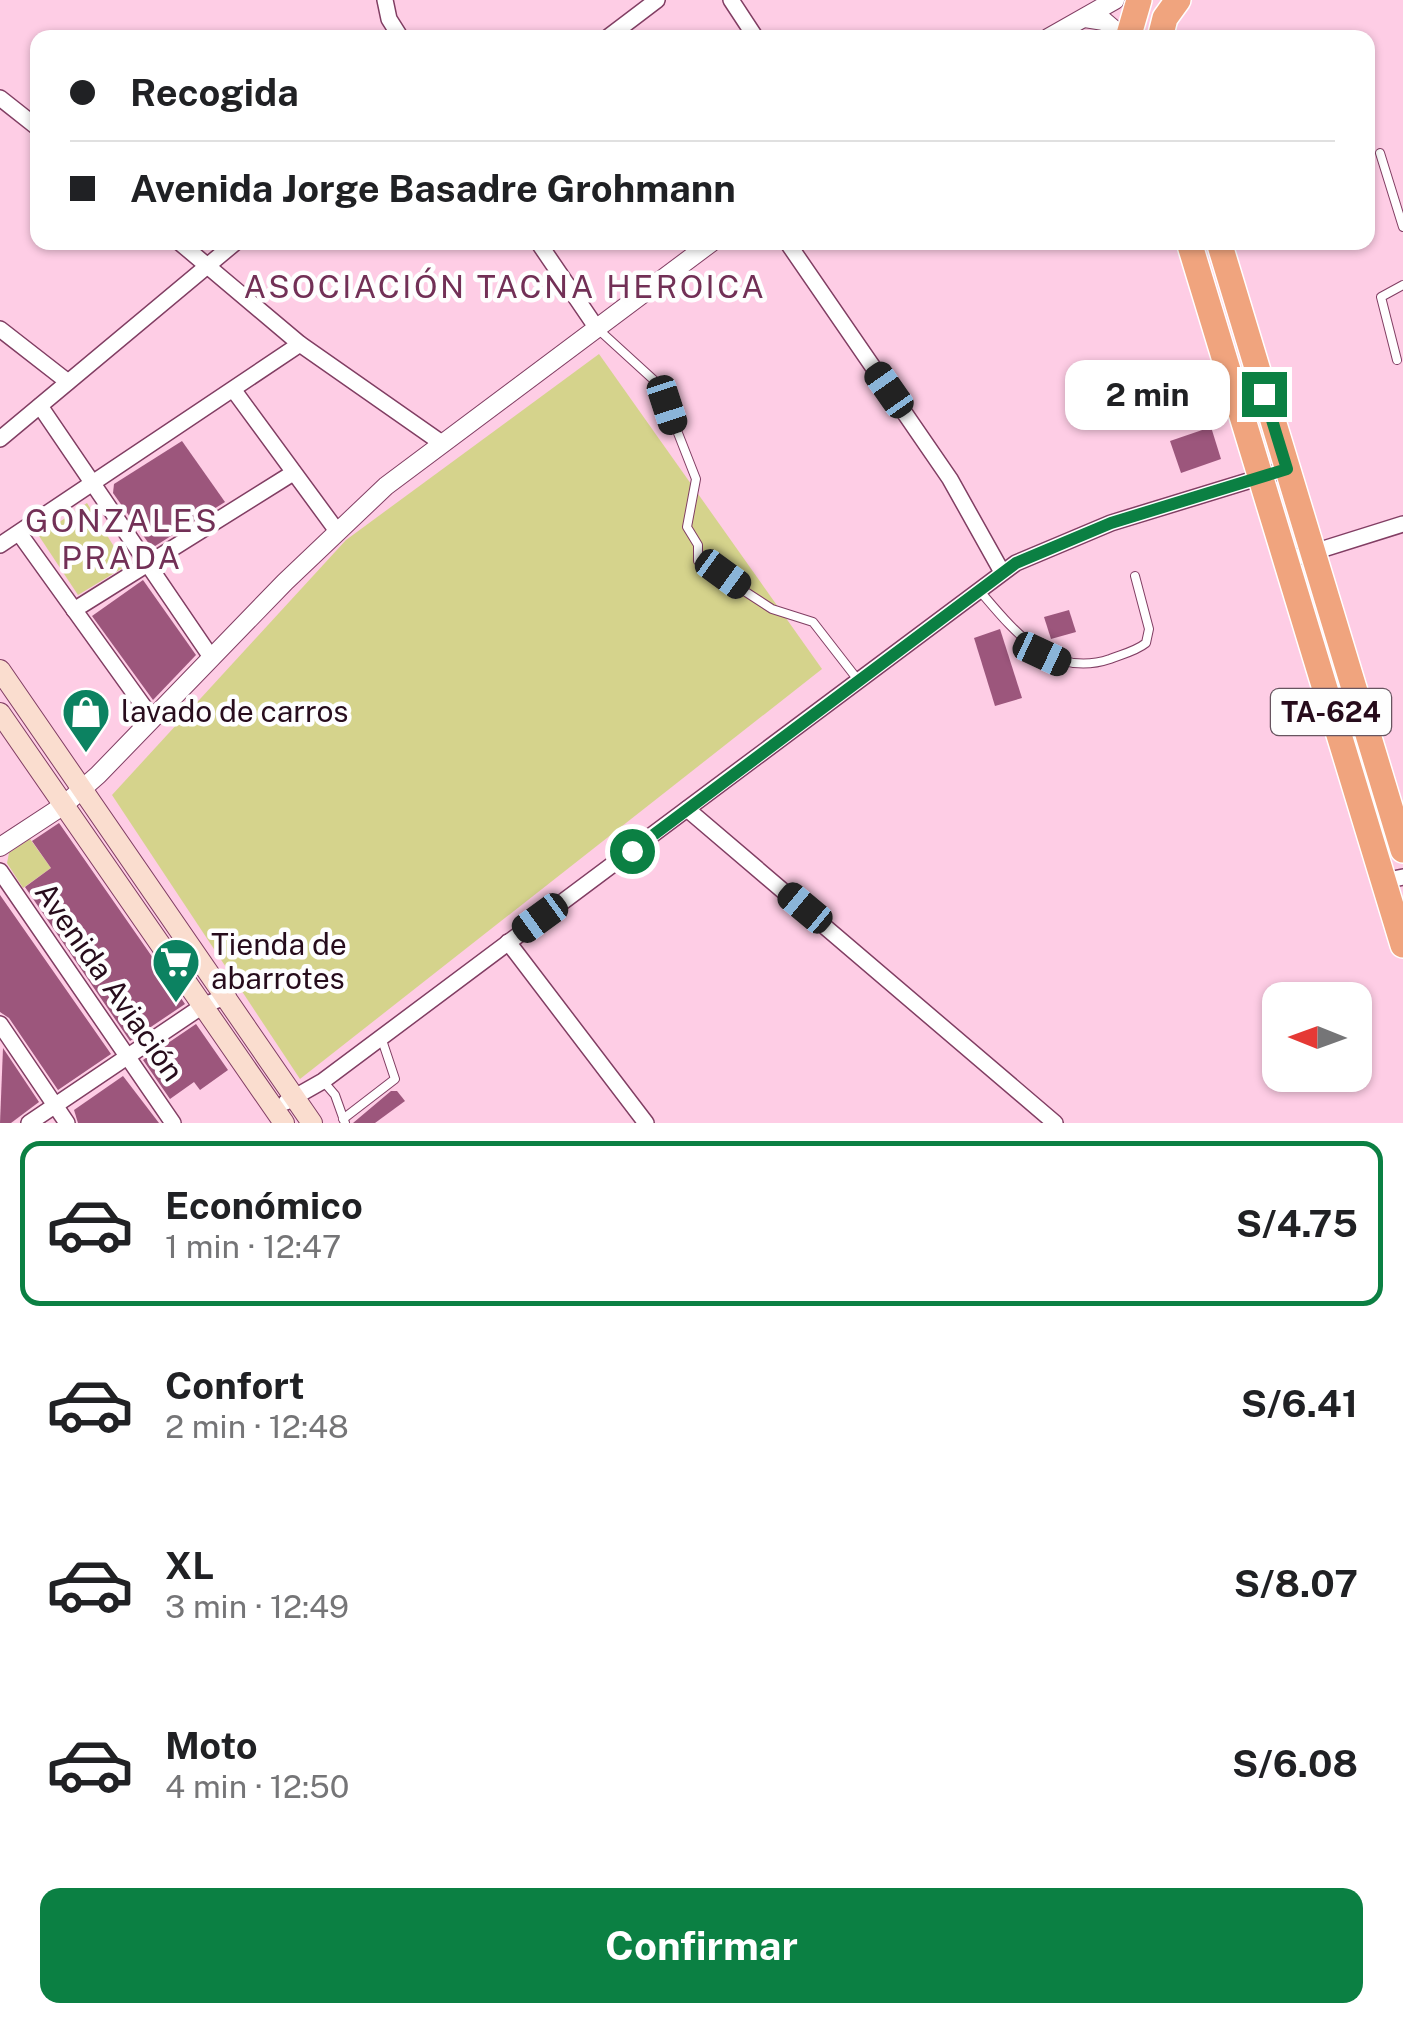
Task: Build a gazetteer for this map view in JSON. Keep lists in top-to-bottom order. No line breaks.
{"streets":{"highway":["TA-624"],"street":["Avenida Aviación"]},"districts":["ASOCIACIÓN TACNA HEROICA","GONZALES PRADA"],"places":{"shop":["lavado de carros"],"supermarket":["Tienda de abarrotes"]},"north":"left","page":{"banner":["Recogida","Avenida Jorge Basadre Grohmann"],"bubble":"2 min","list":[{"name":"Económico","note":"1 min · 12:47","value":"S/4.75"},{"name":"Confort","note":"2 min · 12:48","value":"S/6.41"},{"name":"XL","note":"3 min · 12:49","value":"S/8.07"},{"name":"Moto","note":"4 min · 12:50","value":"S/6.08"}],"buttons":"Confirmar"}}
